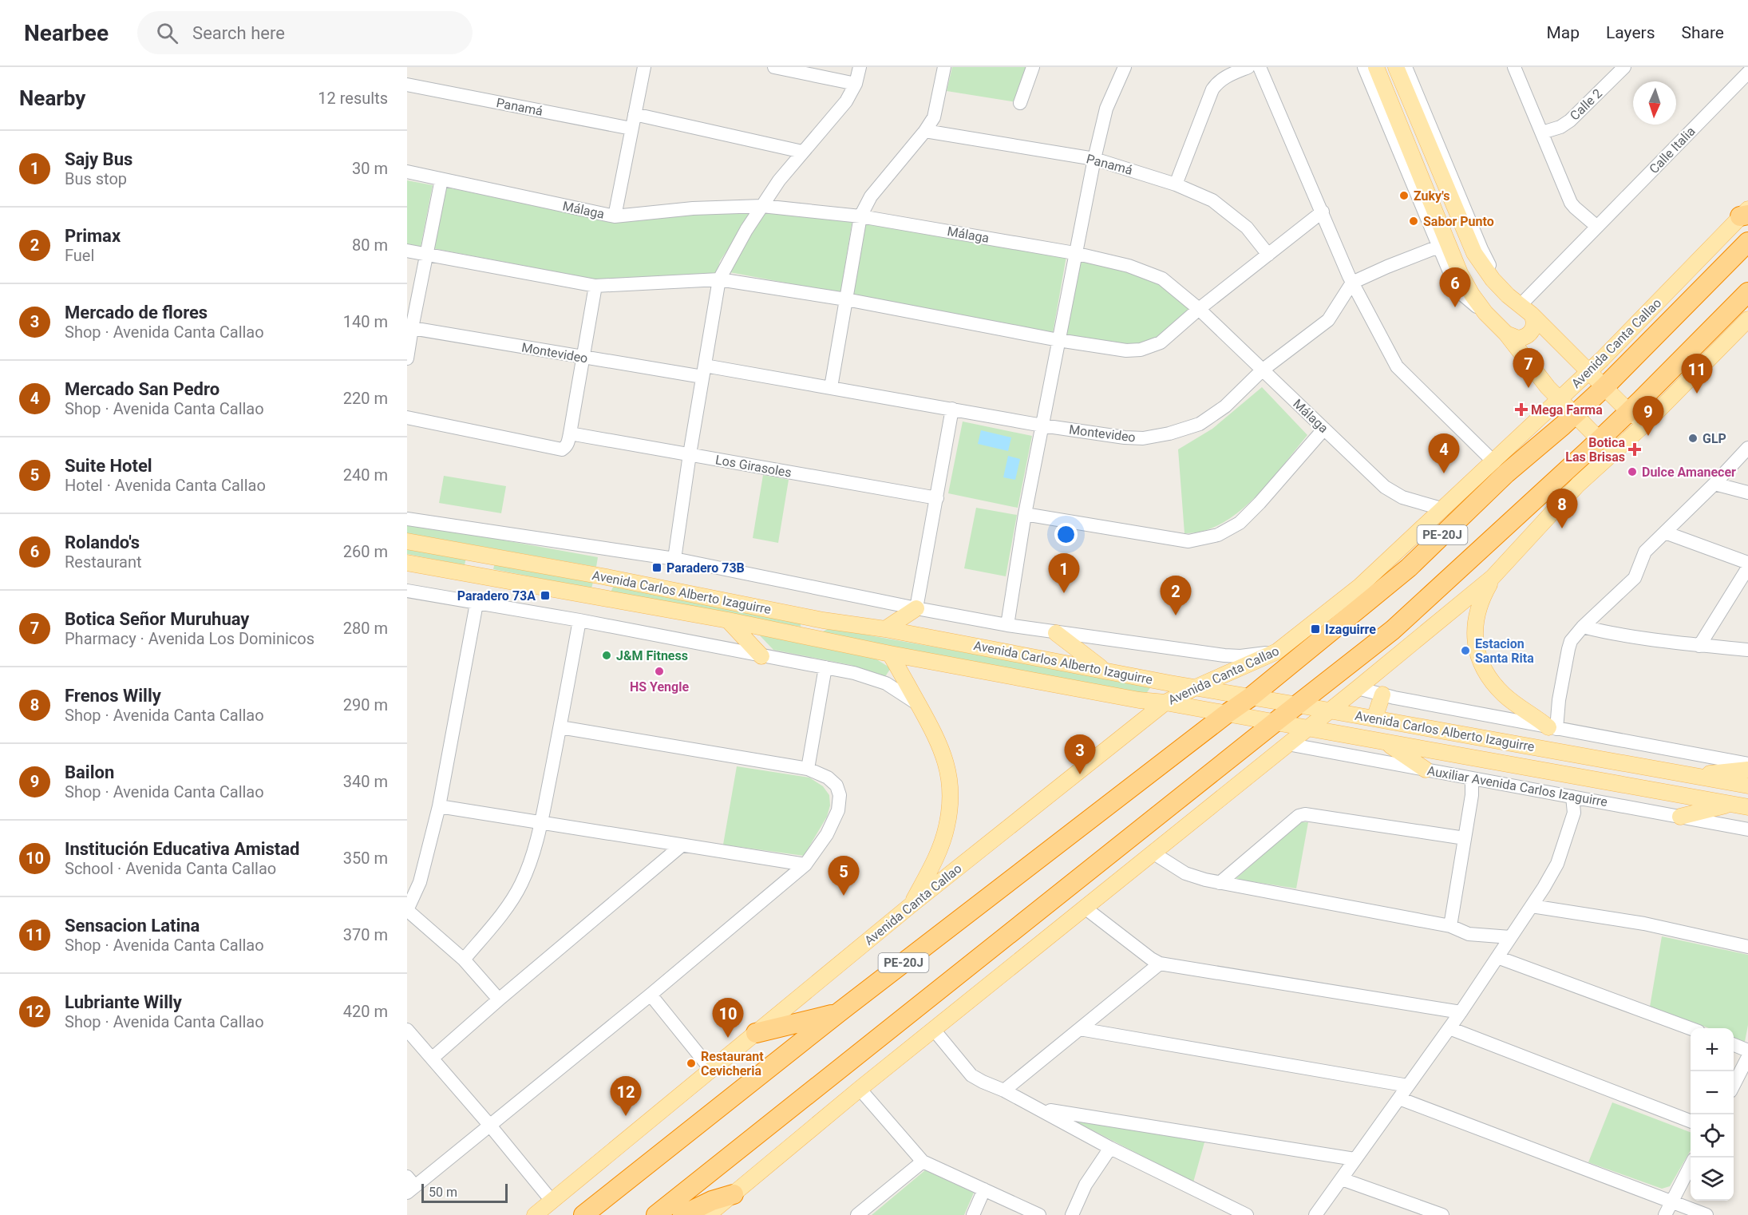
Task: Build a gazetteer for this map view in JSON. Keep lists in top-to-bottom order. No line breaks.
{"streets":{"highway":["Avenida Canta Callao","PE-20J"],"main road":["Avenida Carlos Alberto Izaguirre"],"street":["Calle 2","Panamá","Calle Italia","Málaga","Montevideo","Los Girasoles","Auxiliar Avenida Carlos Izaguirre"]},"crossings":[["Málaga","Avenida Canta Callao"],["Málaga","Montevideo"],["Avenida Canta Callao","Avenida Carlos Alberto Izaguirre"],["PE-20J","Avenida Carlos Alberto Izaguirre"]],"places":{"other":["Zuky's","Sabor Punto","GLP","Dulce Amanecer","Estacion Santa Rita","J&M Fitness","HS Yengle","Restaurant Cevicheria"],"health":["Mega Farma","Botica Las Brisas"],"transit":["Paradero 73B","Paradero 73A","Izaguirre"]},"scale_bar":"50 m","north":"bottom","page":{"header":"Nearbee","search":"Search here","nav":["Map","Layers","Share"],"heading":["Nearby","12 results"],"list":[{"mark":"1","name":"Sajy Bus","note":"Bus stop","value":"30 m"},{"mark":"2","name":"Primax","note":"Fuel","value":"80 m"},{"mark":"3","name":"Mercado de flores","note":"Shop · Avenida Canta Callao","value":"140 m"},{"mark":"4","name":"Mercado San Pedro","note":"Shop · Avenida Canta Callao","value":"220 m"},{"mark":"5","name":"Suite Hotel","note":"Hotel · Avenida Canta Callao","value":"240 m"},{"mark":"6","name":"Rolando's","note":"Restaurant","value":"260 m"},{"mark":"7","name":"Botica Señor Muruhuay","note":"Pharmacy · Avenida Los Dominicos","value":"280 m"},{"mark":"8","name":"Frenos Willy","note":"Shop · Avenida Canta Callao","value":"290 m"},{"mark":"9","name":"Bailon","note":"Shop · Avenida Canta Callao","value":"340 m"},{"mark":"10","name":"Institución Educativa Amistad","note":"School · Avenida Canta Callao","value":"350 m"},{"mark":"11","name":"Sensacion Latina","note":"Shop · Avenida Canta Callao","value":"370 m"},{"mark":"12","name":"Lubriante Willy","note":"Shop · Avenida Canta Callao","value":"420 m"}],"pins":["6","7","11","9","4","8","1","2","3","5","10","12"],"map_buttons":["+","−"],"scale":"50 m"}}
